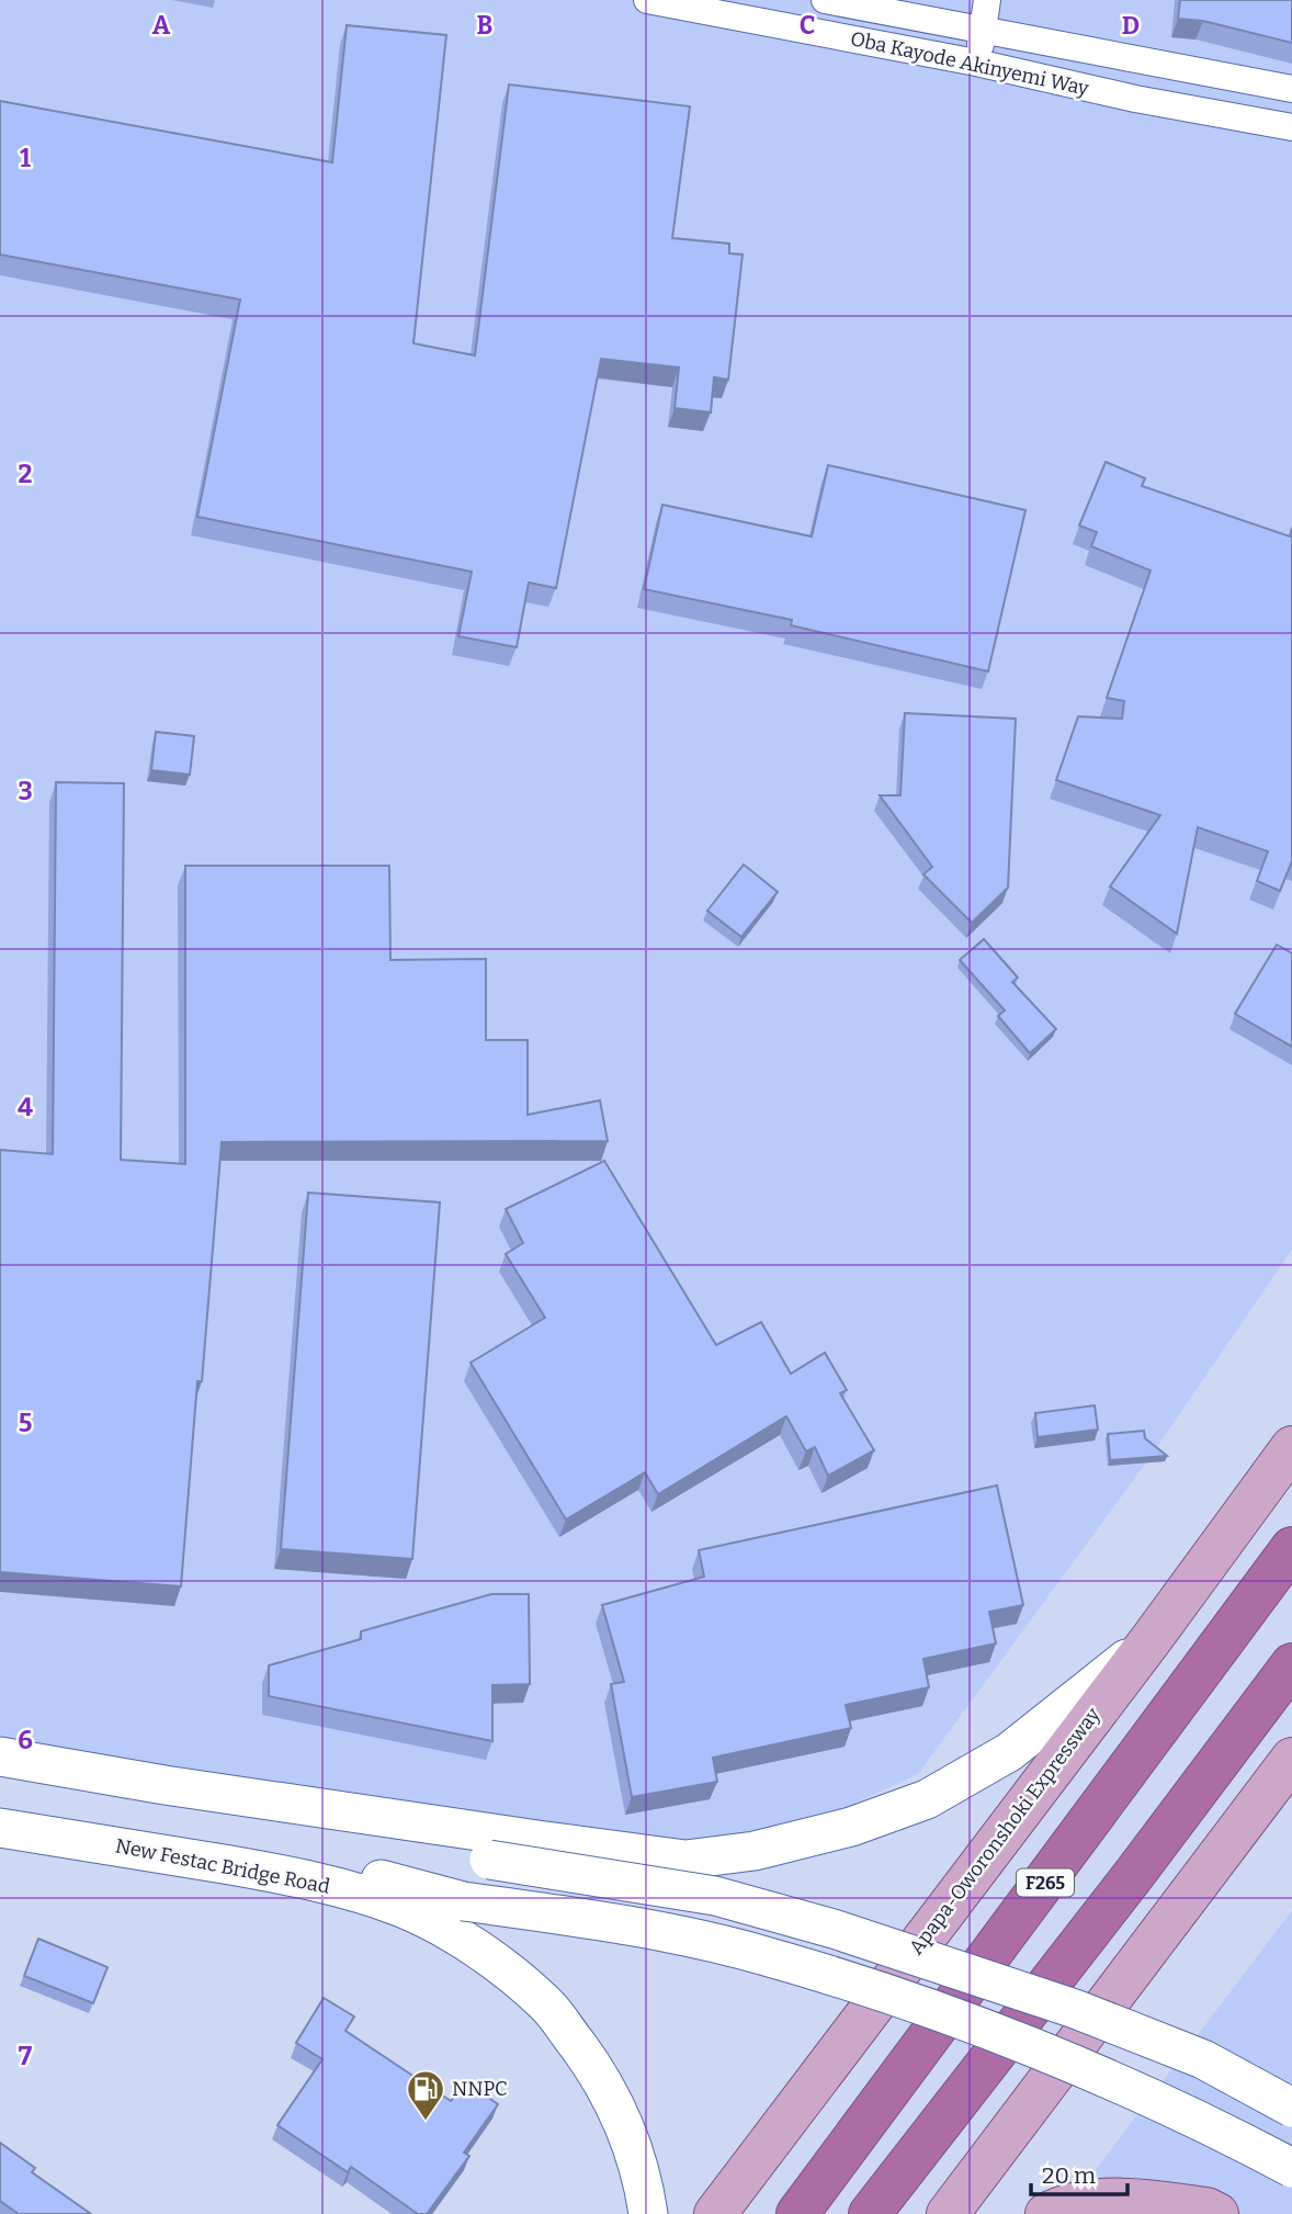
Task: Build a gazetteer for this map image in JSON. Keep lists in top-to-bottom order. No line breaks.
{"streets":{"highway":["F265"],"main road":["Apapa-Oworonshoki Expressway","New Festac Bridge Road"],"street":["Oba Kayode Akinyemi Way"]},"places":{"fuel station":["NNPC"]},"scale_bar":"20 m","grid":{"columns":["A","B","C","D"],"rows":["1","2","3","4","5","6","7"]}}
